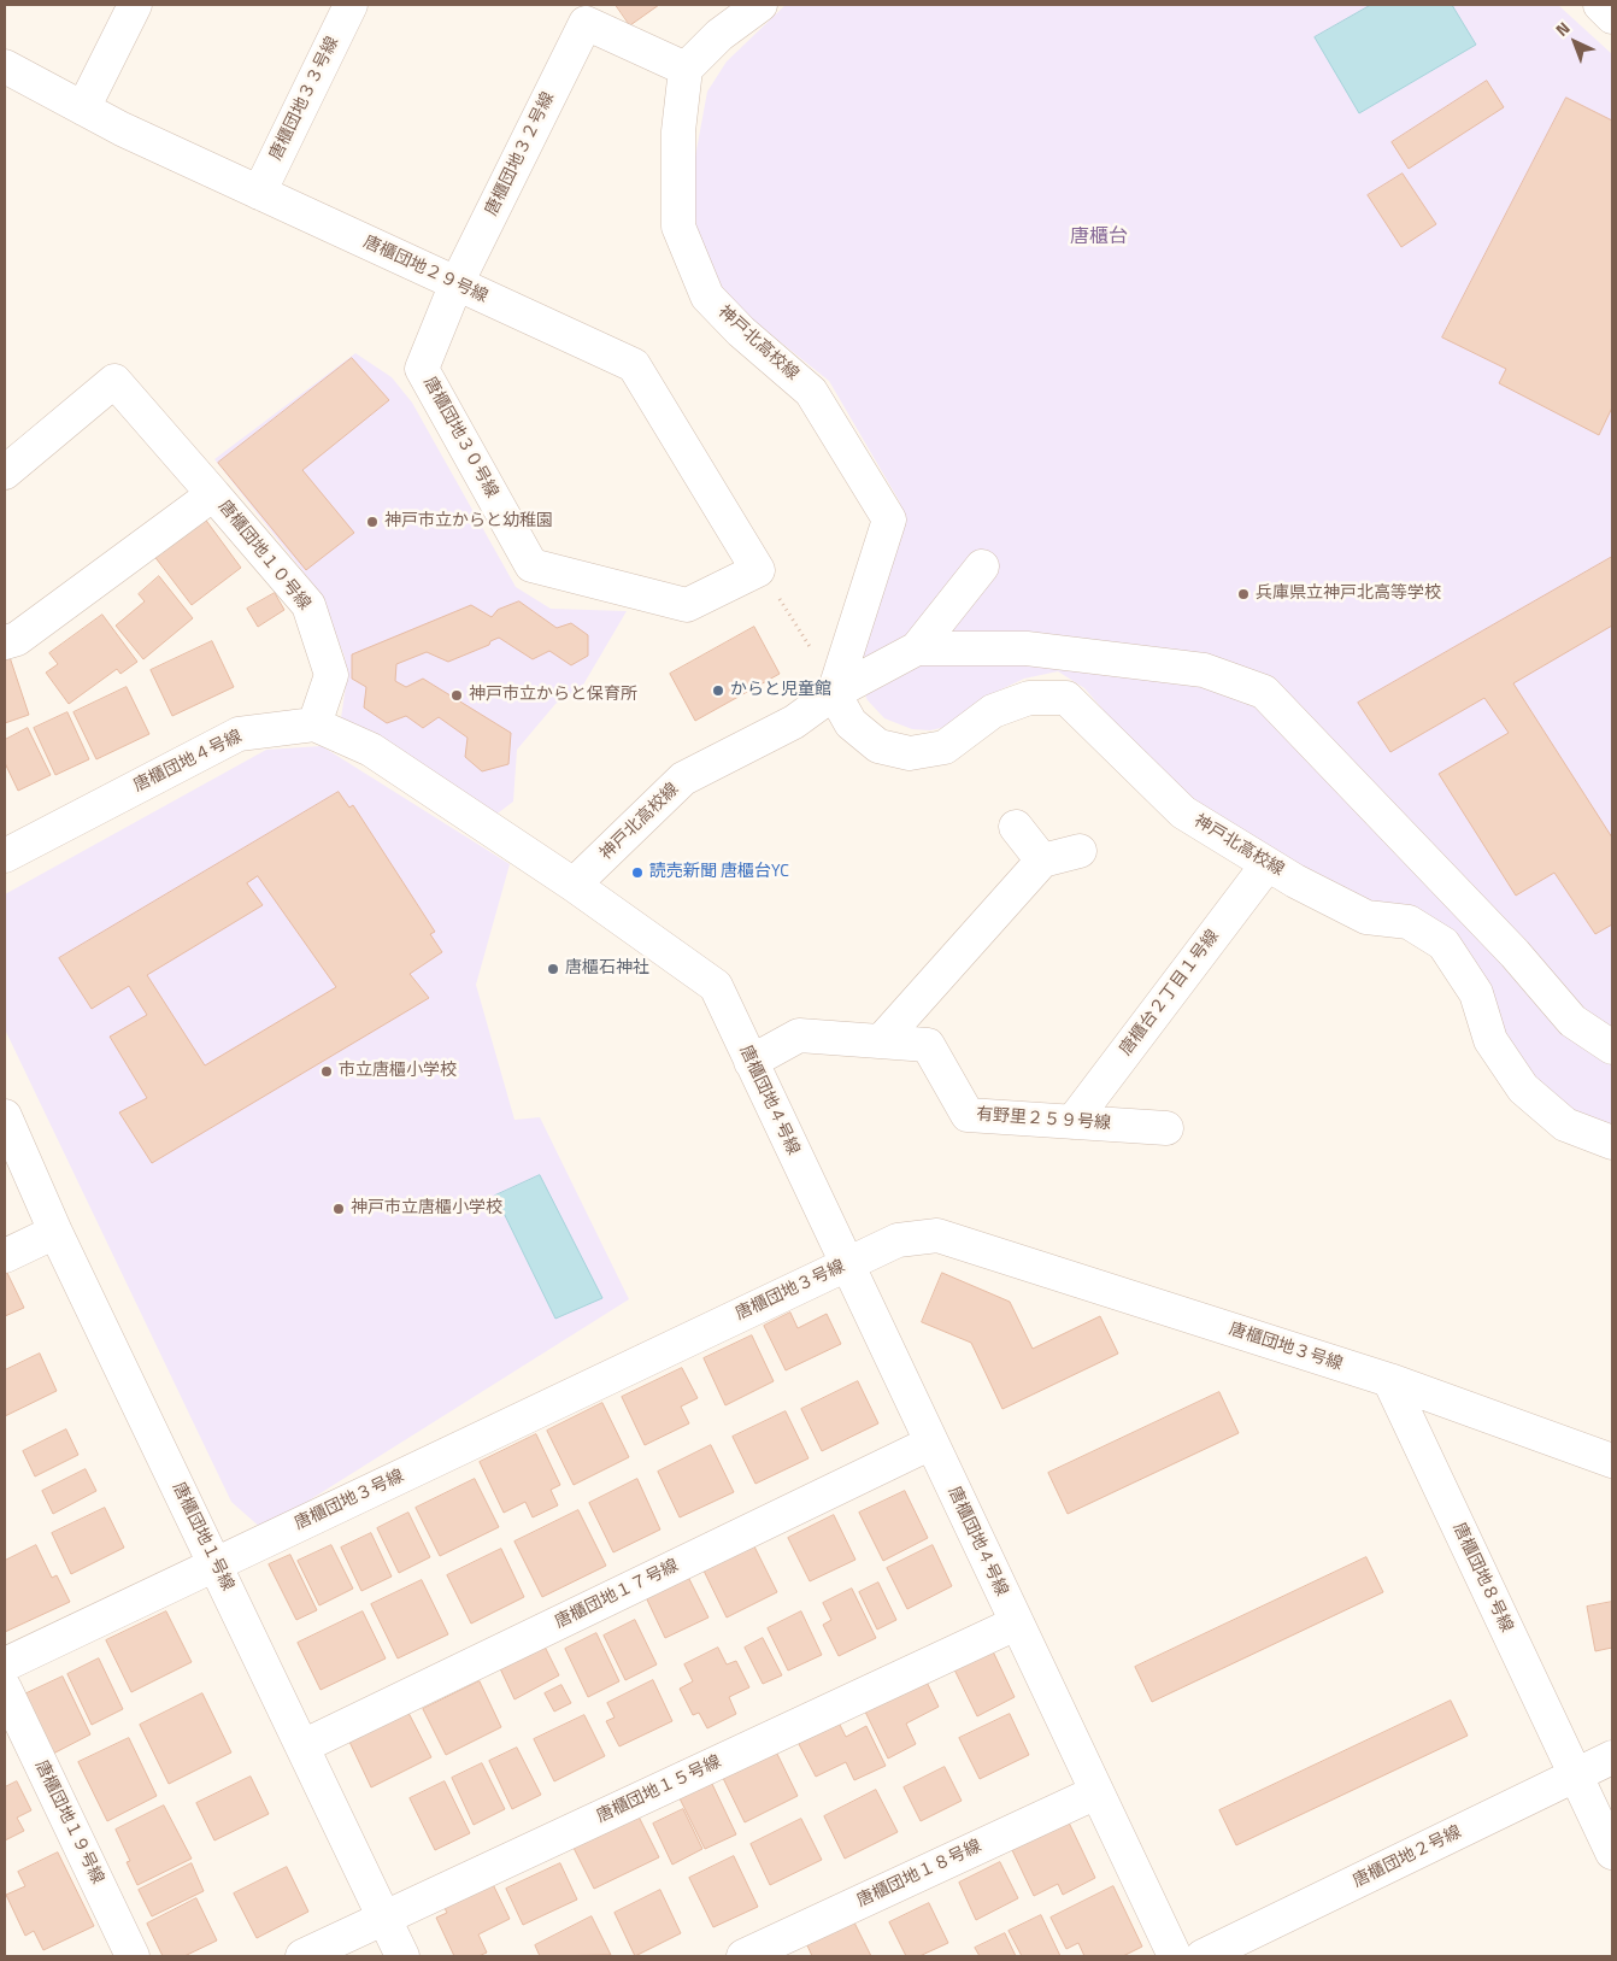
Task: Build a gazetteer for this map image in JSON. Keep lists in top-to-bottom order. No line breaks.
{"streets":{"street":["唐櫃団地３３号線","唐櫃団地３２号線","唐櫃団地２９号線","神戸北高校線","唐櫃団地３０号線","唐櫃団地１０号線","唐櫃団地４号線","唐櫃台２丁目１号線","有野里２５９号線","唐櫃団地３号線","唐櫃団地１号線","唐櫃団地８号線","唐櫃団地１７号線","唐櫃団地１５号線","唐櫃団地１９号線","唐櫃団地２号線","唐櫃団地１８号線"]},"crossings":[["唐櫃団地３３号線","唐櫃団地２９号線"],["唐櫃団地３２号線","唐櫃団地２９号線"],["唐櫃団地３２号線","唐櫃団地３０号線"],["唐櫃団地２９号線","唐櫃団地３０号線"],["神戸北高校線","唐櫃団地４号線"],["神戸北高校線","唐櫃台２丁目１号線"],["唐櫃団地１０号線","唐櫃団地４号線"],["唐櫃団地４号線","有野里２５９号線"],["唐櫃団地４号線","唐櫃団地３号線"],["唐櫃団地４号線","唐櫃団地１７号線"],["唐櫃団地４号線","唐櫃団地１５号線"],["唐櫃団地４号線","唐櫃団地１８号線"],["唐櫃台２丁目１号線","有野里２５９号線"],["唐櫃団地３号線","唐櫃団地１号線"],["唐櫃団地３号線","唐櫃団地８号線"],["唐櫃団地１号線","唐櫃団地１７号線"],["唐櫃団地１号線","唐櫃団地１５号線"],["唐櫃団地８号線","唐櫃団地２号線"]],"districts":["唐櫃台"],"places":["神戸市立からと幼稚園","兵庫県立神戸北高等学校","からと児童館","神戸市立からと保育所","読売新聞 唐櫃台YC","唐櫃石神社","市立唐櫃小学校","神戸市立唐櫃小学校"],"north":"top left"}
